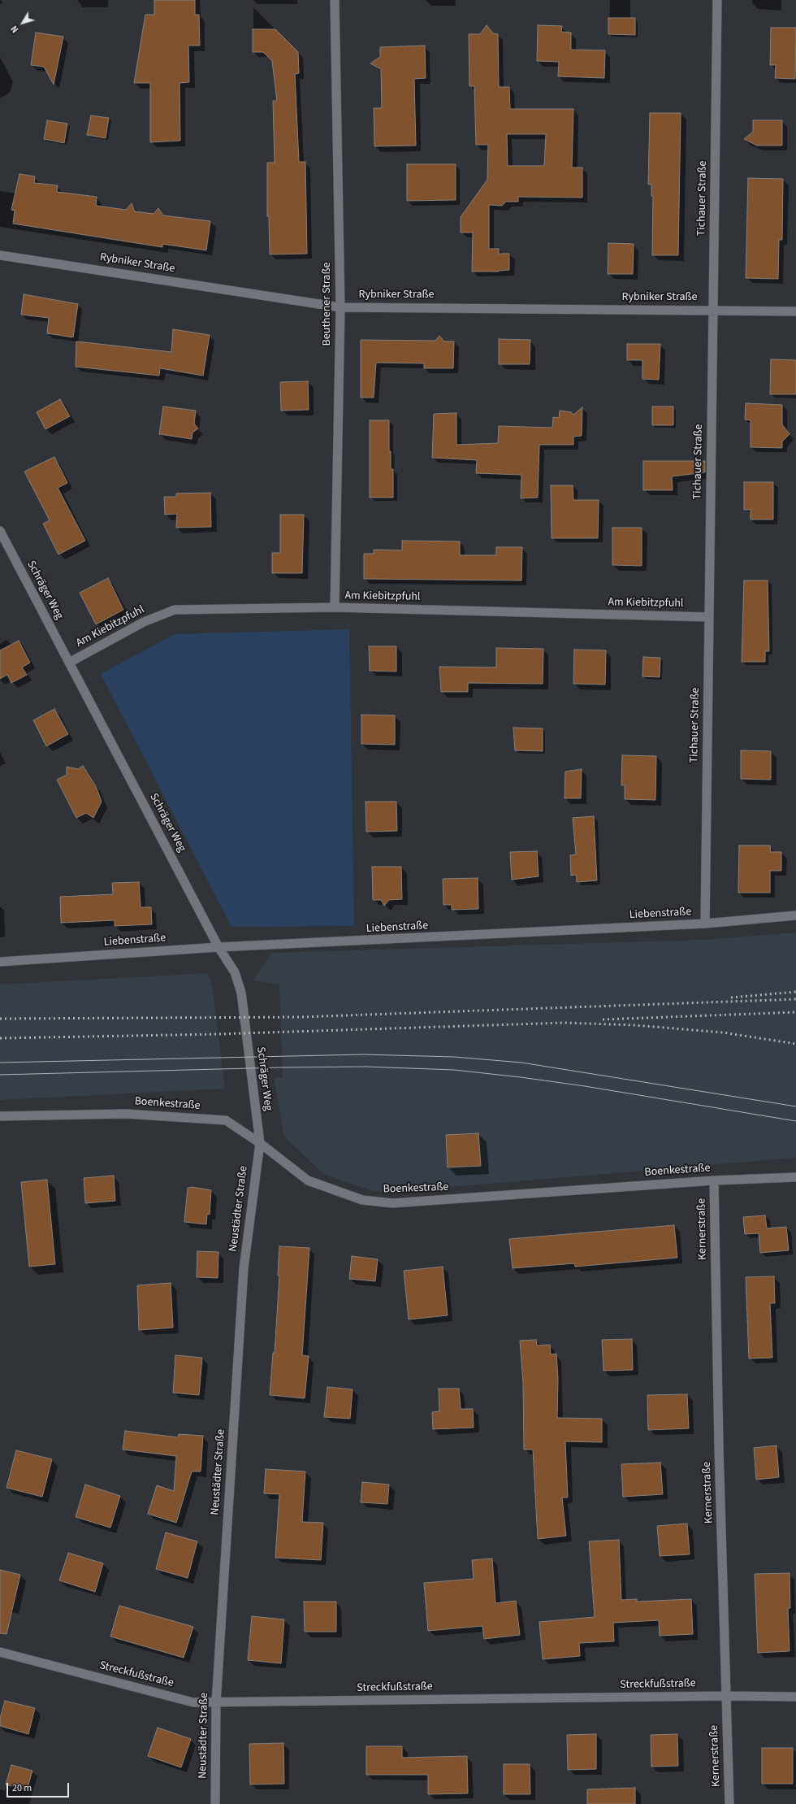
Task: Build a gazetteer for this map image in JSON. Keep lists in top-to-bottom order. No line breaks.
{"streets":{"street":["Tichauer Straße","Rybniker Straße","Beuthener Straße","Schräger Weg","Am Kiebitzpfuhl","Liebenstraße","Boenkestraße","Neustädter Straße","Kernerstraße","Streckfußstraße"]},"crossings":[["Tichauer Straße","Rybniker Straße"],["Tichauer Straße","Am Kiebitzpfuhl"],["Tichauer Straße","Liebenstraße"],["Rybniker Straße","Beuthener Straße"],["Beuthener Straße","Am Kiebitzpfuhl"],["Schräger Weg","Am Kiebitzpfuhl"],["Schräger Weg","Liebenstraße"],["Schräger Weg","Boenkestraße"],["Schräger Weg","Neustädter Straße"],["Boenkestraße","Neustädter Straße"],["Boenkestraße","Kernerstraße"],["Neustädter Straße","Streckfußstraße"],["Kernerstraße","Streckfußstraße"]],"scale_bar":"20 m","north":"bottom left"}
